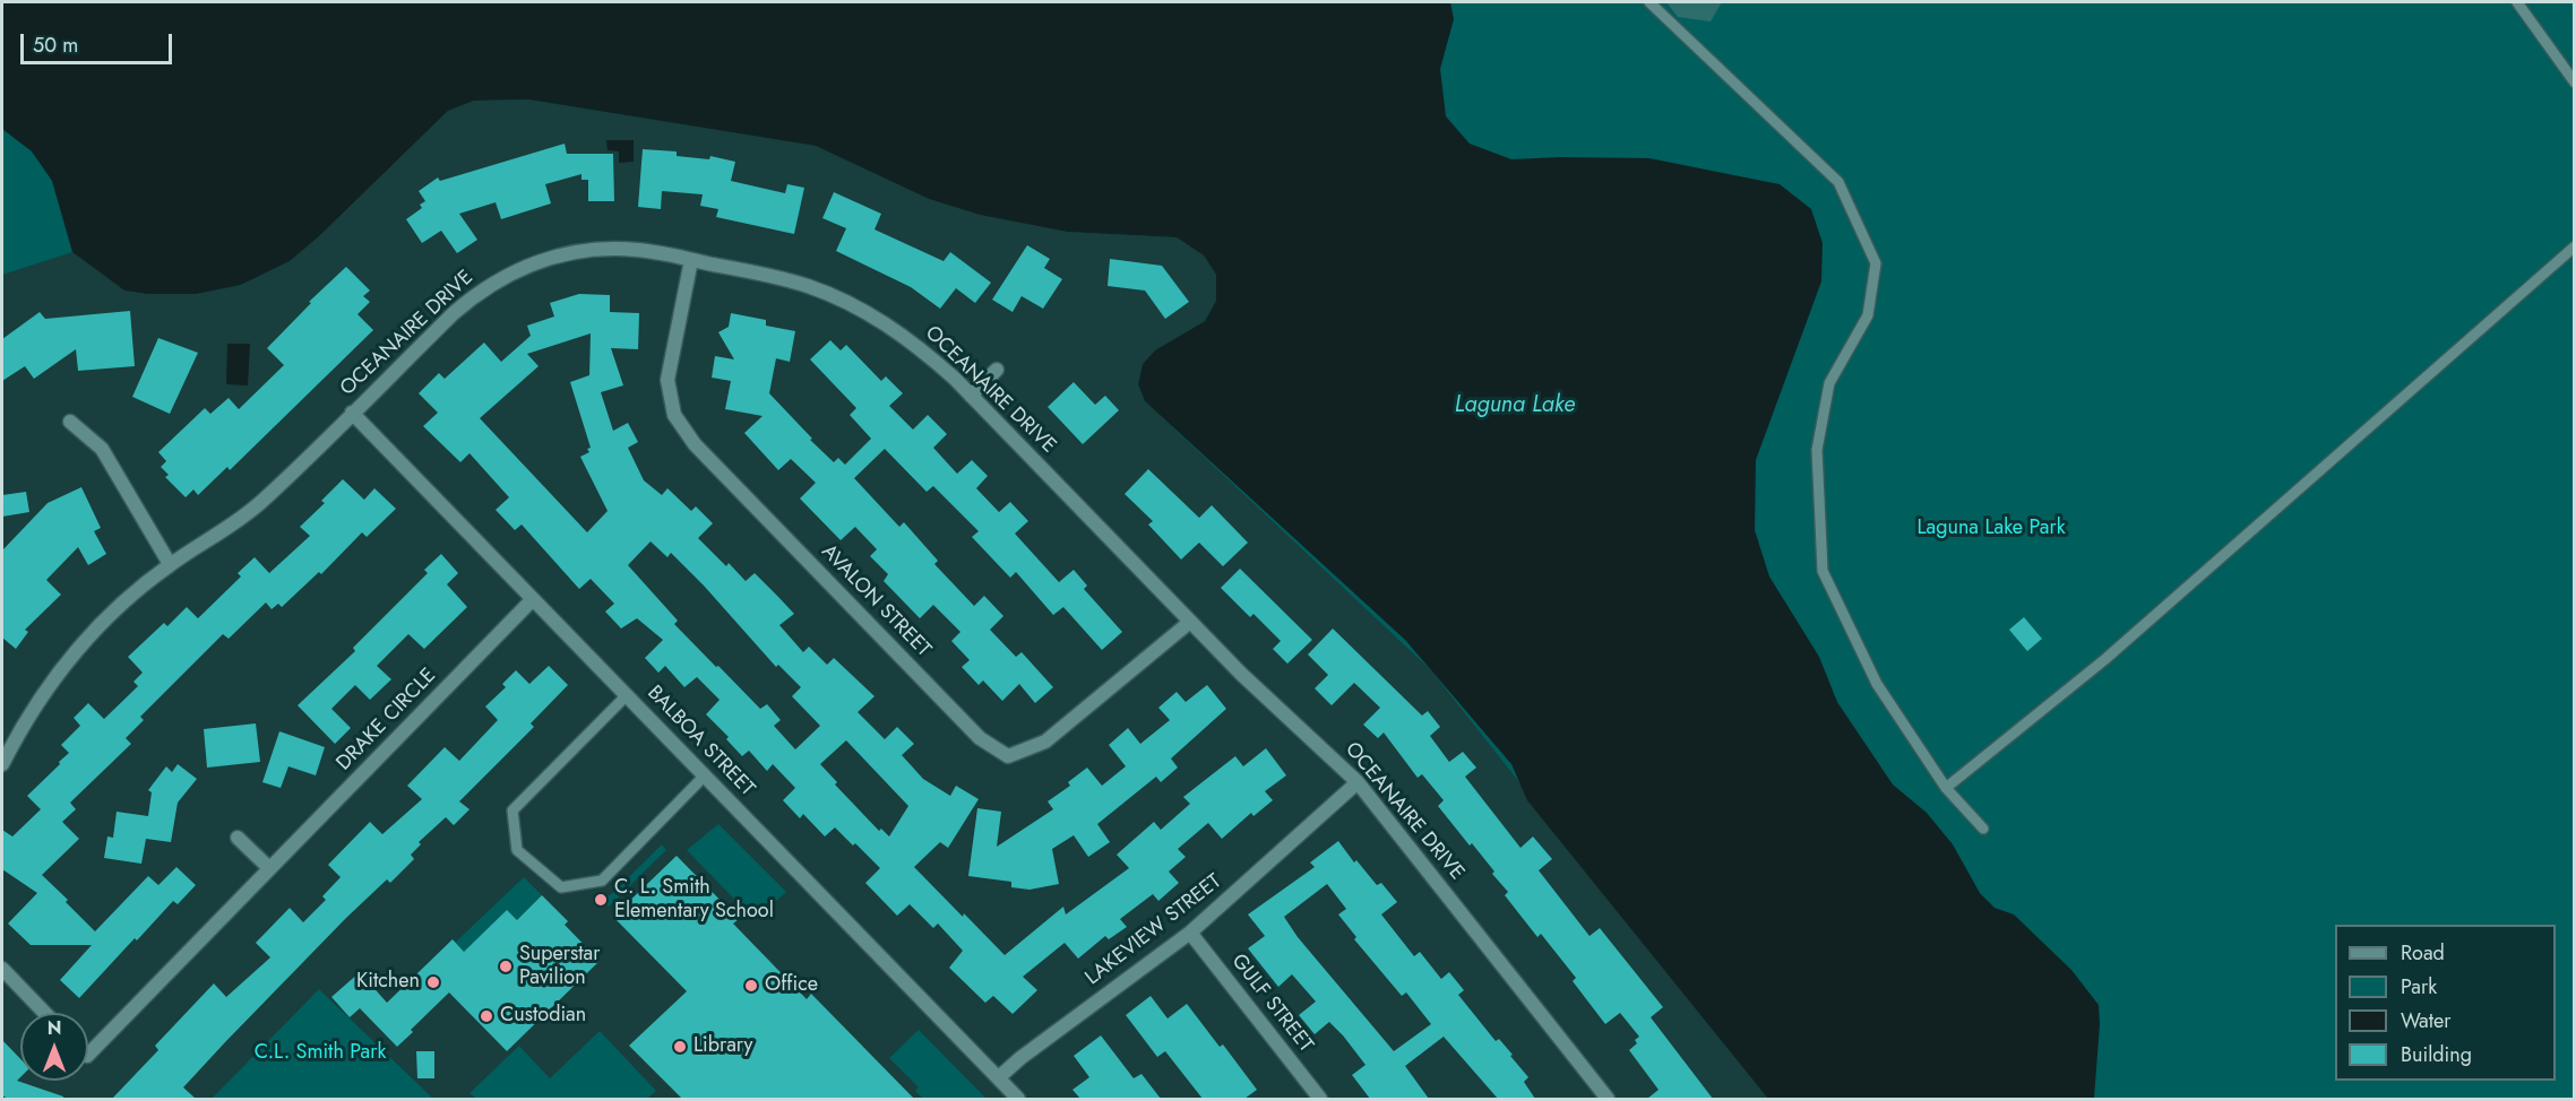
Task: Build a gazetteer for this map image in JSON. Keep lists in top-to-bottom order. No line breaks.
{"streets":{"street":["OCEANAIRE DRIVE","AVALON STREET","DRAKE CIRCLE","BALBOA STREET","LAKEVIEW STREET","GULF STREET"]},"crossings":[["OCEANAIRE DRIVE","AVALON STREET"],["OCEANAIRE DRIVE","BALBOA STREET"],["OCEANAIRE DRIVE","LAKEVIEW STREET"],["DRAKE CIRCLE","BALBOA STREET"],["BALBOA STREET","LAKEVIEW STREET"],["LAKEVIEW STREET","GULF STREET"]],"water":["Laguna Lake"],"parks":["Laguna Lake Park","C.L. Smith Park"],"places":["C. L. Smith Elementary School","Superstar Pavilion","Kitchen","Office","Custodian","Library"],"legend":["Road","Park","Water","Building"],"scale_bar":"50 m","north":"top"}
